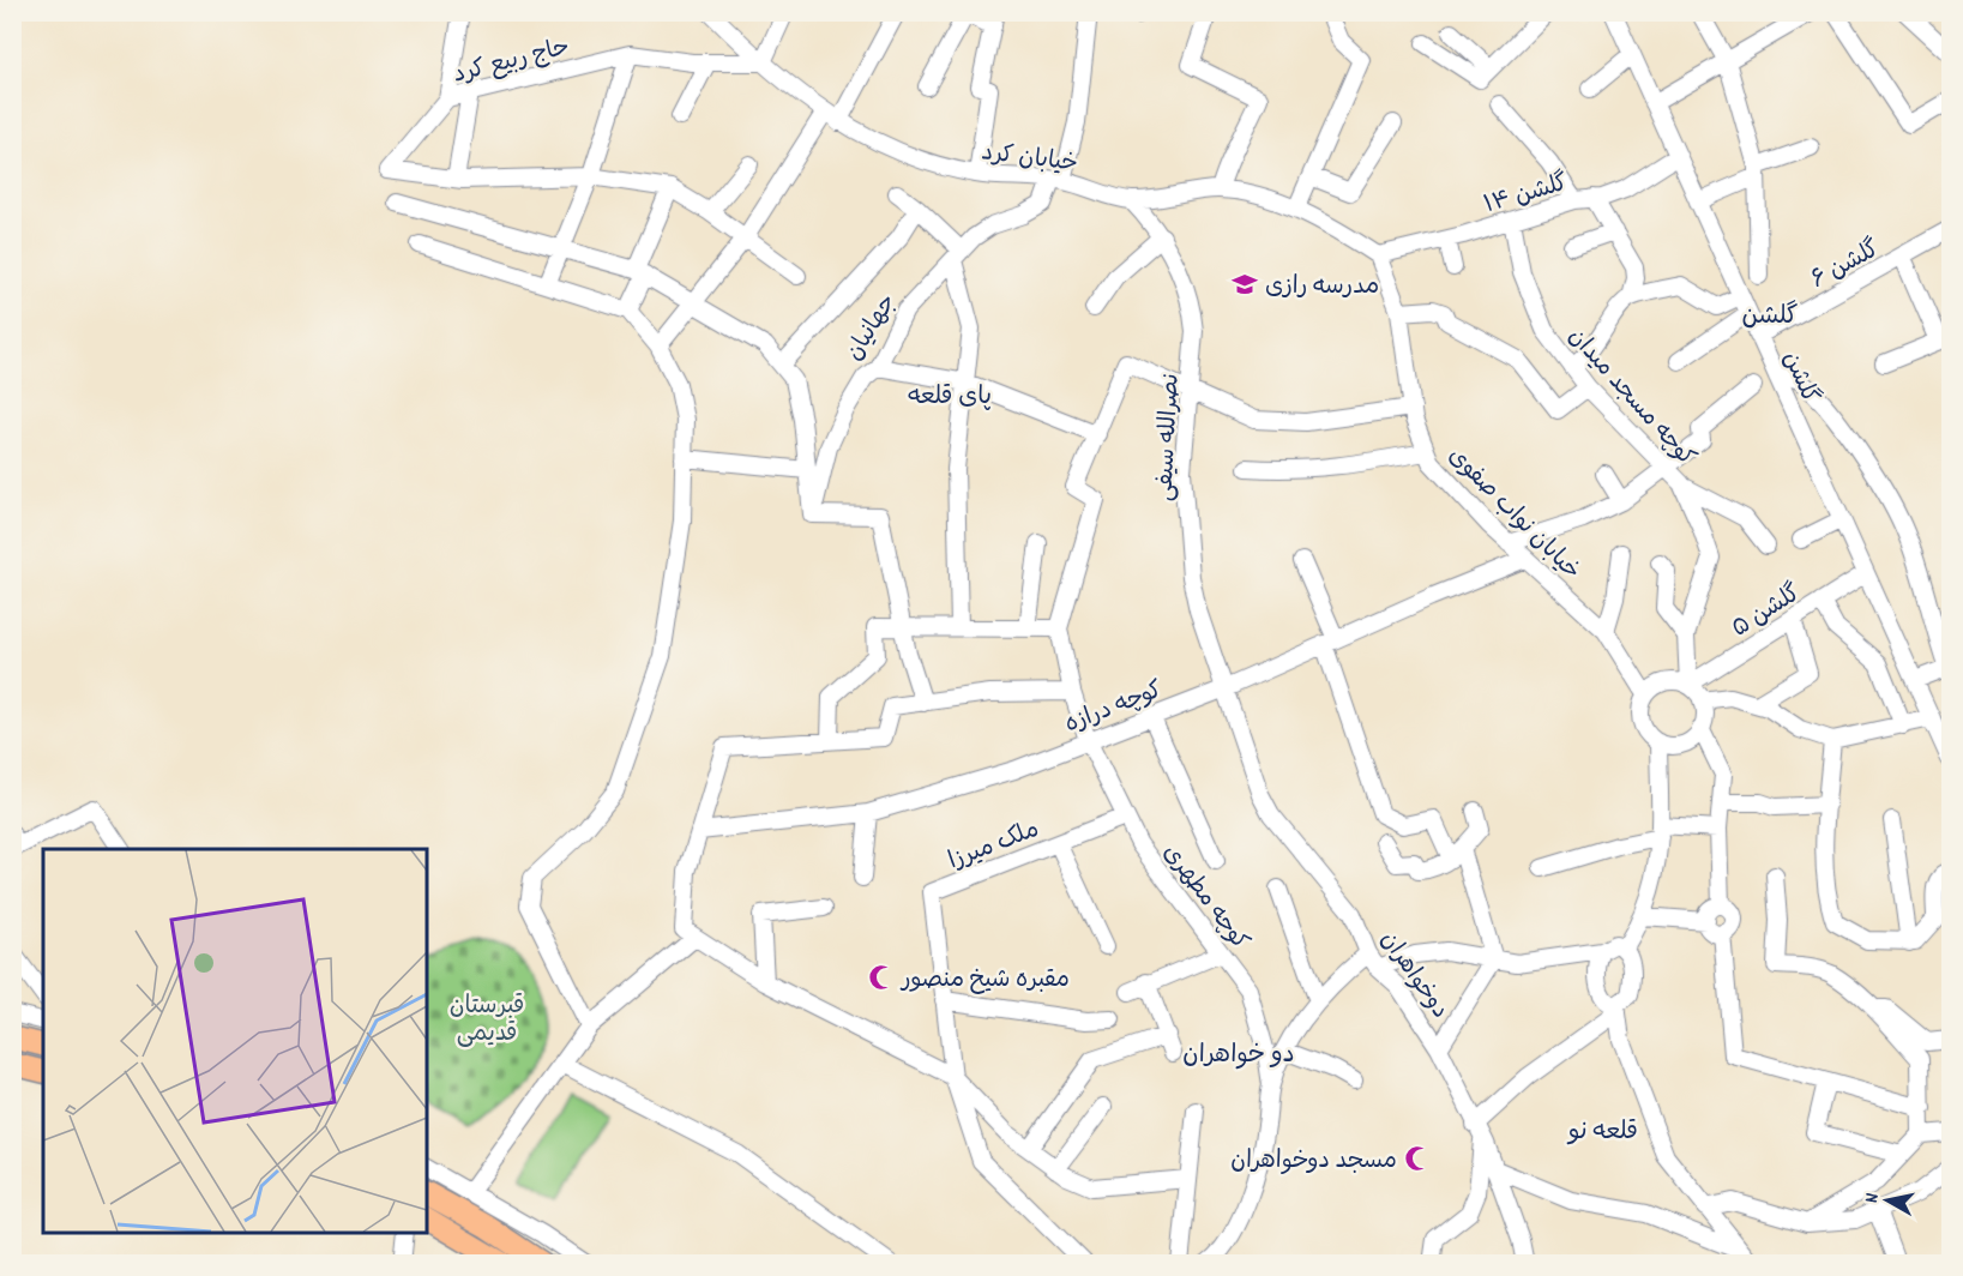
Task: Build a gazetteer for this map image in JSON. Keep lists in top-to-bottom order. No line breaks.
{"streets":{"street":["حاج ربیع کرد","خیابان کرد","گلشن ۱۴","گلشن ۶","جهانیان","گلشن","کوچه مسجد میدان","نصرالله سیفی","خیابان نواب صفوی","گلشن ۵","کوچه درازه","ملک میرزا","کوچه مطهری","دوخواهران"]},"crossings":[["حاج ربیع کرد","خیابان کرد"],["خیابان کرد","گلشن ۱۴"],["خیابان کرد","جهانیان"],["خیابان کرد","نصرالله سیفی"],["خیابان کرد","خیابان نواب صفوی"],["گلشن ۱۴","گلشن"],["گلشن ۱۴","کوچه مسجد میدان"],["گلشن ۱۴","خیابان نواب صفوی"],["گلشن ۶","گلشن"],["گلشن","گلشن ۵"],["کوچه مسجد میدان","خیابان نواب صفوی"],["کوچه مسجد میدان","گلشن ۵"],["نصرالله سیفی","کوچه درازه"],["نصرالله سیفی","دوخواهران"],["خیابان نواب صفوی","گلشن ۵"],["خیابان نواب صفوی","کوچه درازه"],["کوچه درازه","کوچه مطهری"],["کوچه درازه","دوخواهران"],["ملک میرزا","کوچه مطهری"]],"districts":["گلشن","پای قلعه","دو خواهران","قلعه نو"],"parks":["قبرستان قدیمی"],"places":{"school or university":["مدرسه رازی"],"mosque":["مقبره شیخ منصور","مسجد دوخواهران"]},"north":"left"}
